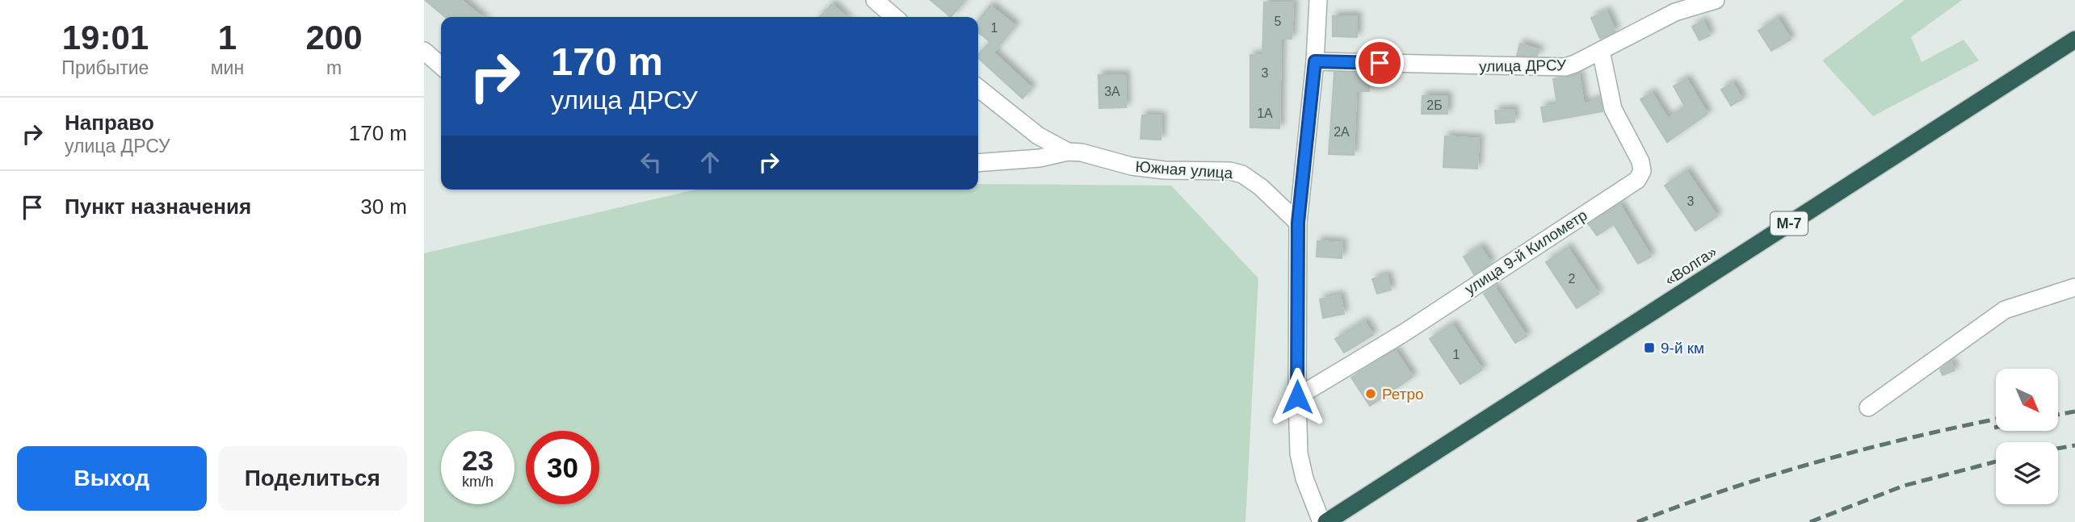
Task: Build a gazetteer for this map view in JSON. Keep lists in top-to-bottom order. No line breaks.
{"streets":{"highway":["М-7","«Волга»"],"street":["улица ДРСУ","Южная улица","улица 9-й Километр"]},"crossings":[["улица ДРСУ","улица 9-й Километр"]],"places":{"transit":["9-й км"],"other":["Ретро"]},"house_numbers":["5","1","3","3А","2Б","1А","2А","3","2","1"],"north":"bottom right","page":{"eta":["19:01","Прибытие","1","мин","200","m"],"turn":["170 m","улица ДРСУ"],"list":[{"name":"Направо","note":"улица ДРСУ","value":"170 m"},{"name":"Пункт назначения","value":"30 m"}],"speed":"23 km/h","limit":"30","buttons":["Выход","Поделиться"]}}
